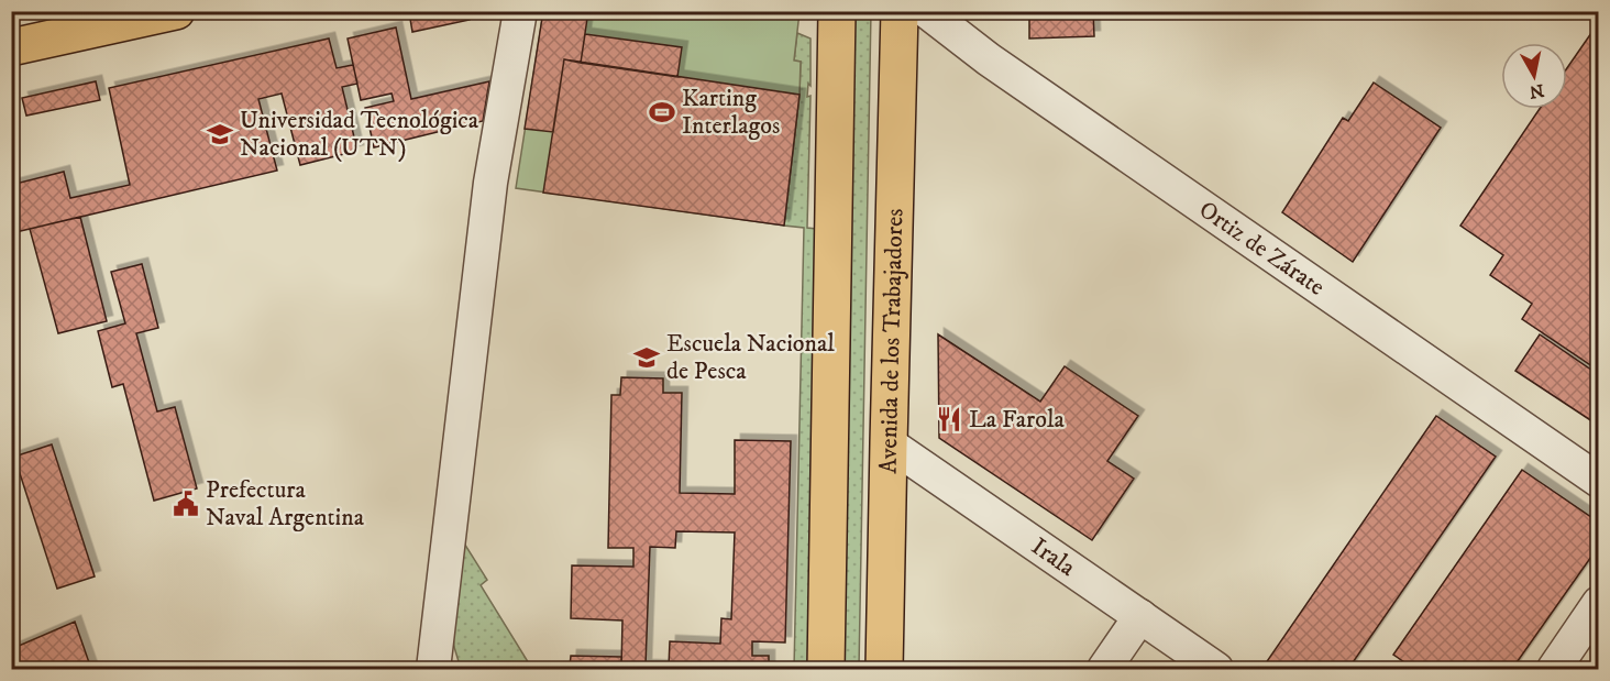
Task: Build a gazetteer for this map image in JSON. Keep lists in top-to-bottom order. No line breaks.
{"streets":{"main road":["Avenida de los Trabajadores"],"street":["Ortiz de Zárate","Irala"]},"crossings":[["Avenida de los Trabajadores","Irala"]],"places":{"sports":["Karting Interlagos"],"school or university":["Universidad Tecnológica Nacional (UTN)","Escuela Nacional de Pesca"],"restaurant":["La Farola"],"public building":["Prefectura Naval Argentina"]},"north":"bottom"}
